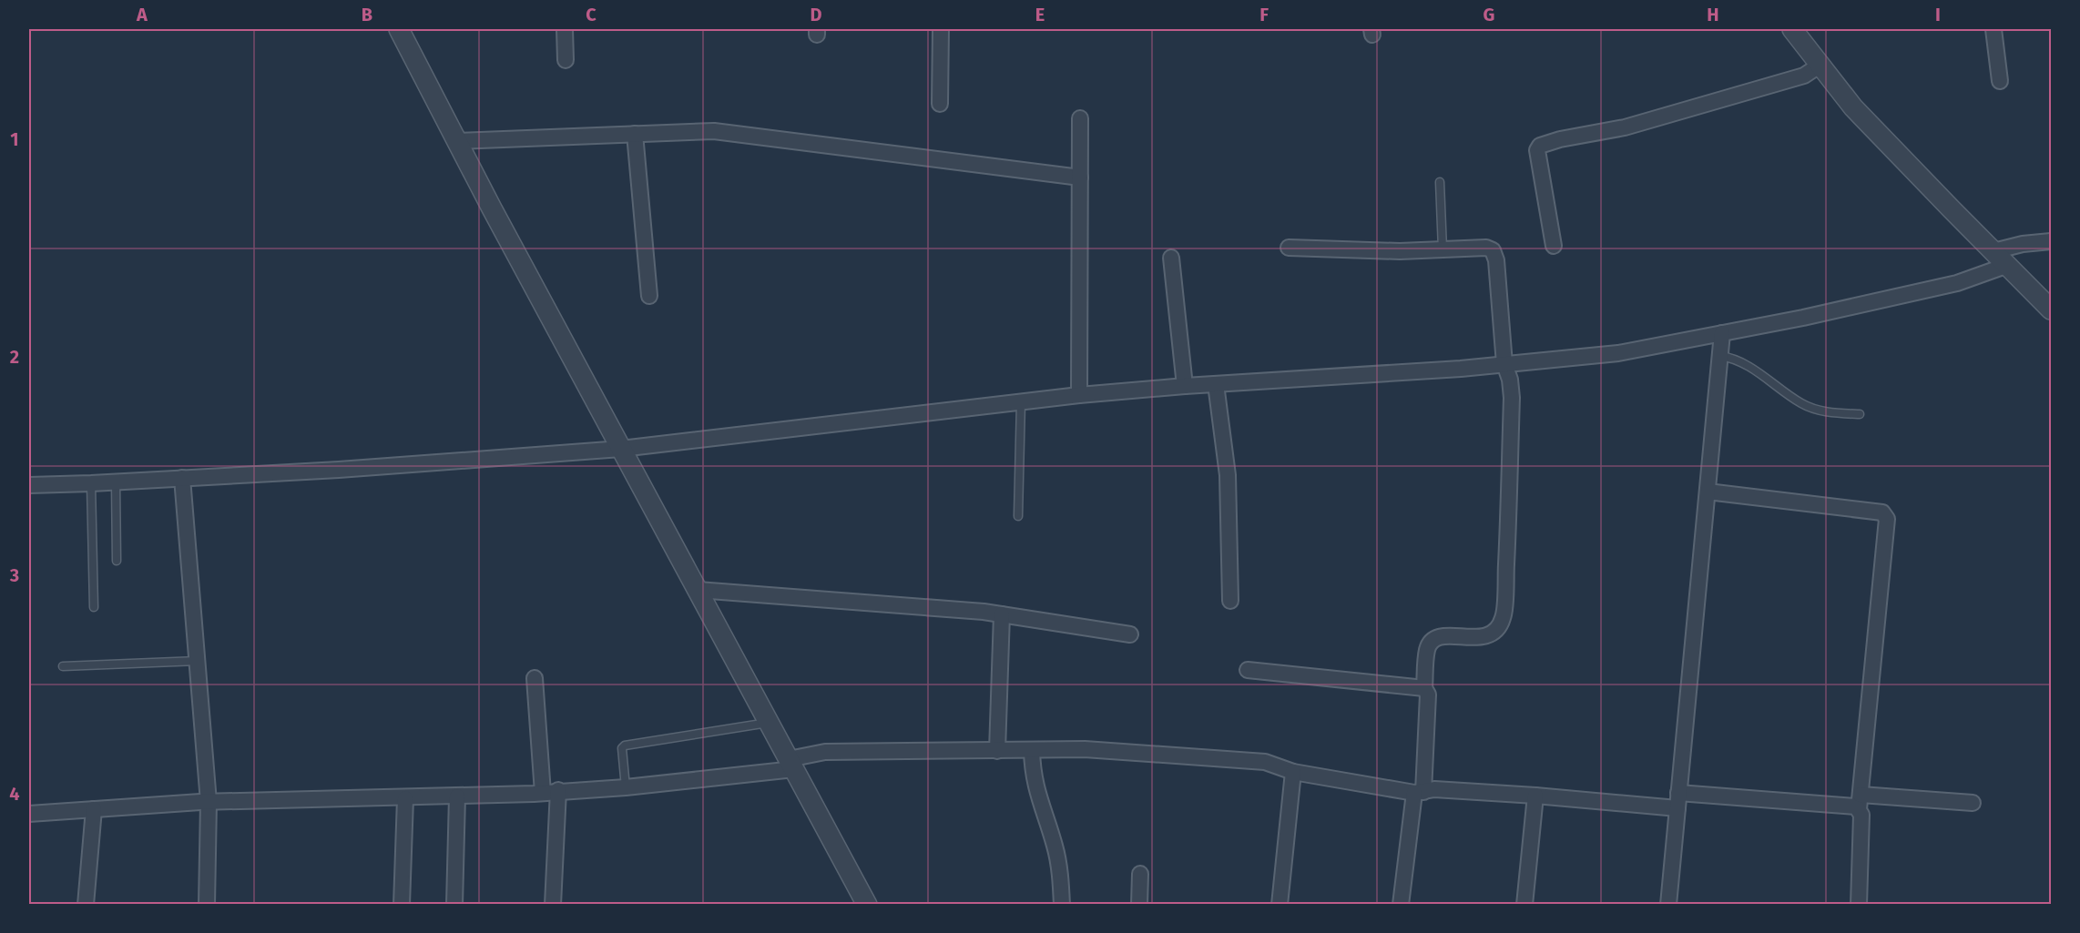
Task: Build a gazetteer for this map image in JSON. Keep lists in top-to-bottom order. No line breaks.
{"grid":{"columns":["A","B","C","D","E","F","G","H","I"],"rows":["1","2","3","4"]}}
